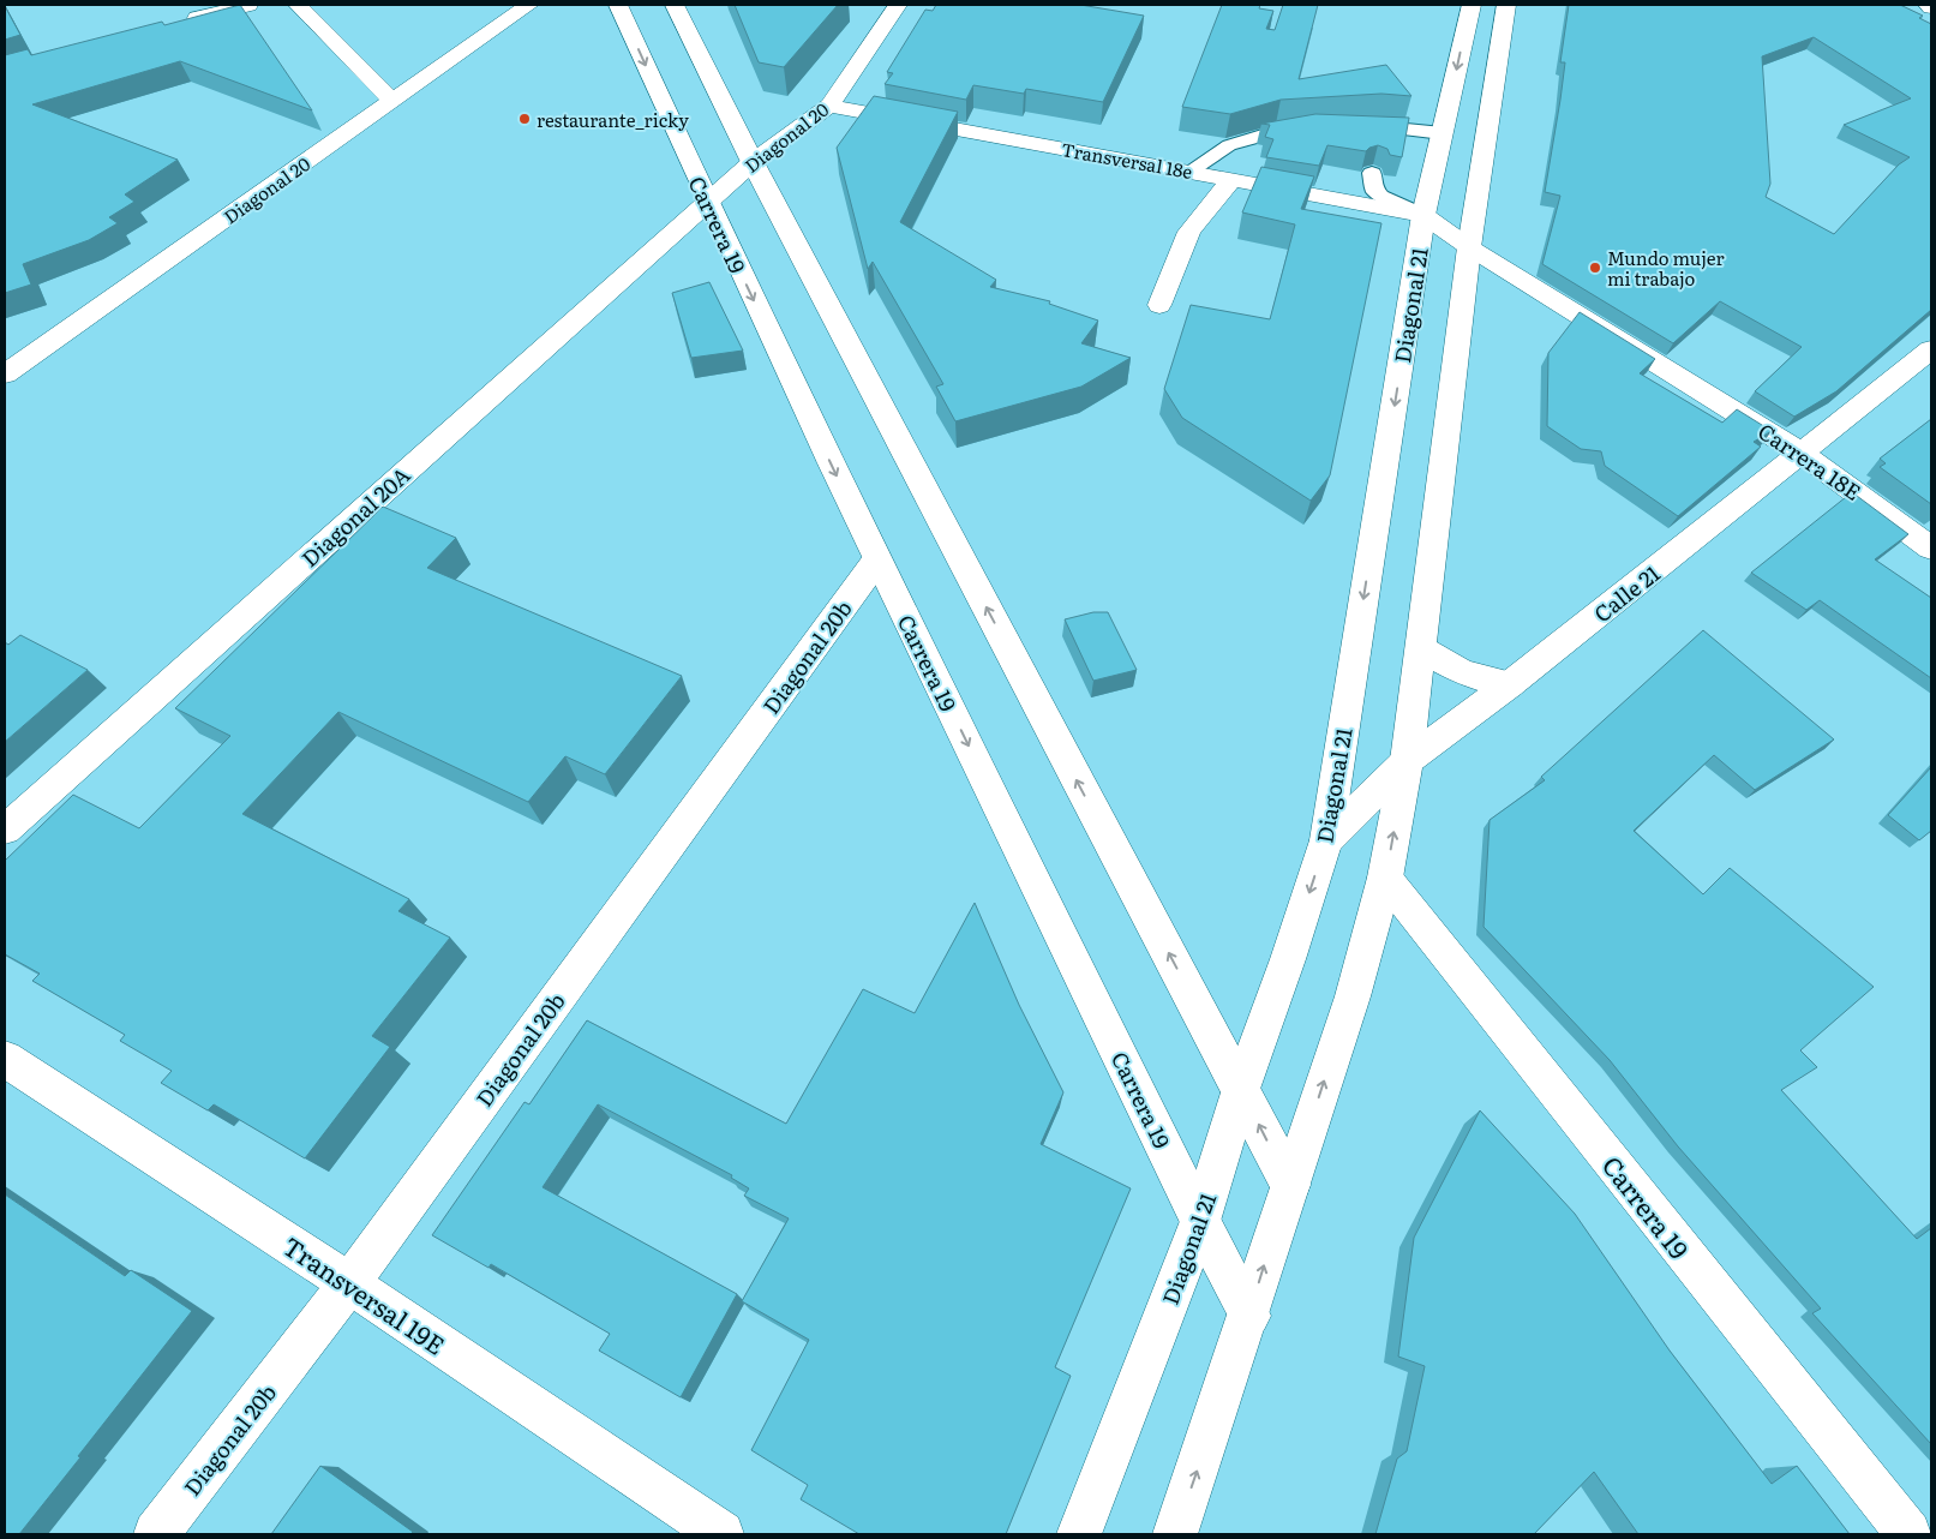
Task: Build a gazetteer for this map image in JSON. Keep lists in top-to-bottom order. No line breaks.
{"streets":{"main road":["Diagonal 20","Transversal 18e","Carrera 19","Diagonal 21","Carrera 18E","Diagonal 20A","Calle 21","Diagonal 20b","Transversal 19E"]},"crossings":[["Diagonal 20","Transversal 18e"],["Diagonal 20","Carrera 19"],["Diagonal 20","Diagonal 20A"],["Transversal 18e","Diagonal 21"],["Transversal 18e","Carrera 18E"],["Carrera 19","Diagonal 21"],["Carrera 19","Diagonal 20A"],["Carrera 19","Diagonal 20b"],["Diagonal 21","Carrera 18E"],["Diagonal 21","Calle 21"],["Carrera 18E","Calle 21"],["Diagonal 20b","Transversal 19E"]],"places":["restaurante_ricky","Mundo mujer mi trabajo"]}
